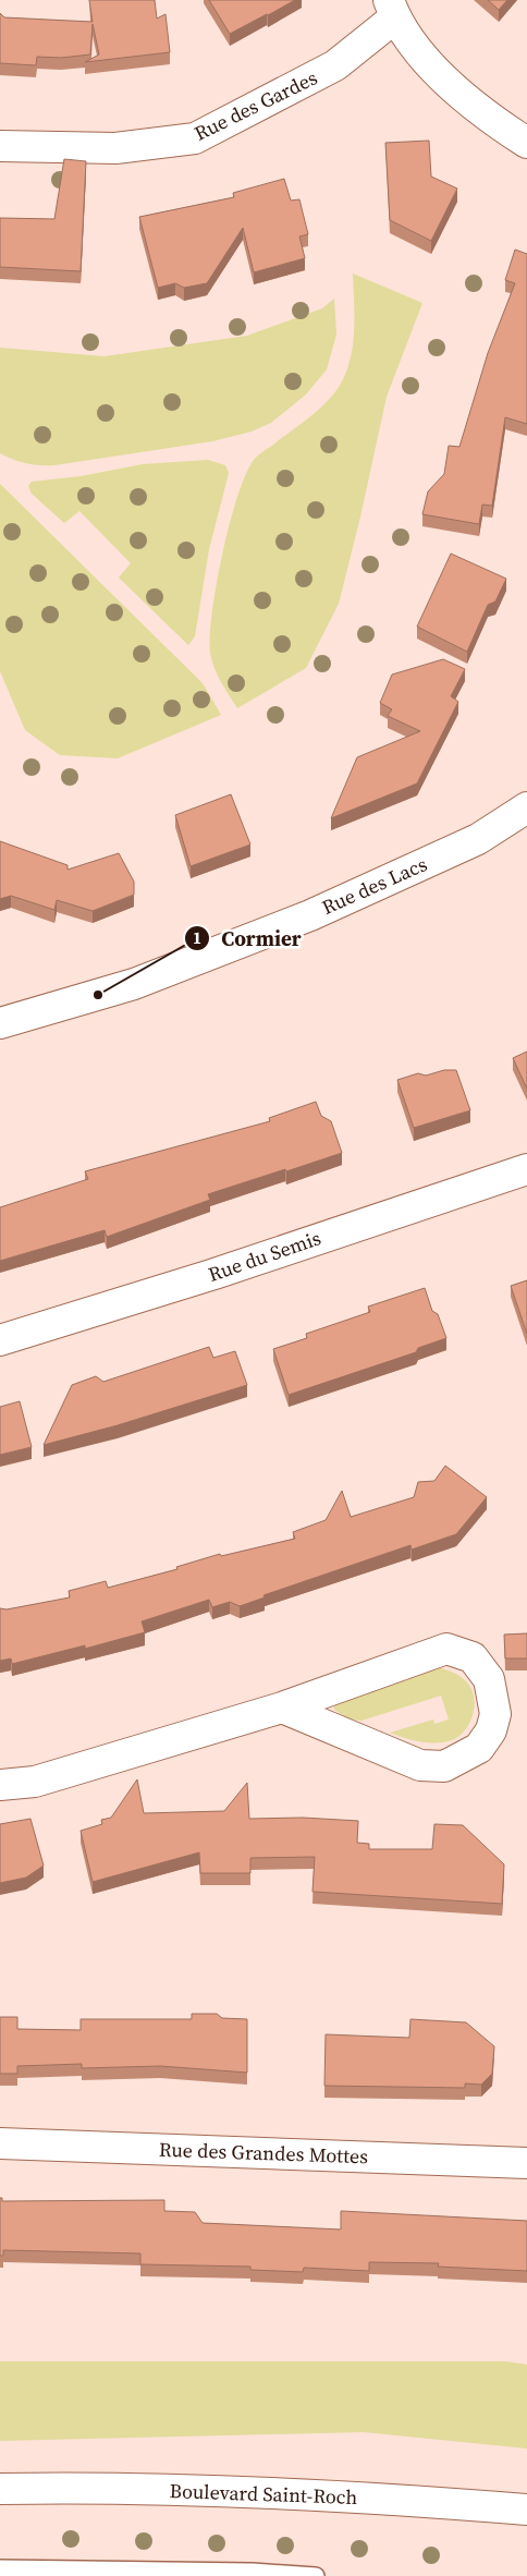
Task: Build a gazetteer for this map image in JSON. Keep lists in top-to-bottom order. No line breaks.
{"streets":{"street":["Rue des Gardes","Rue des Lacs","Rue du Semis","Rue des Grandes Mottes","Boulevard Saint-Roch"]},"places":["Cormier"]}
